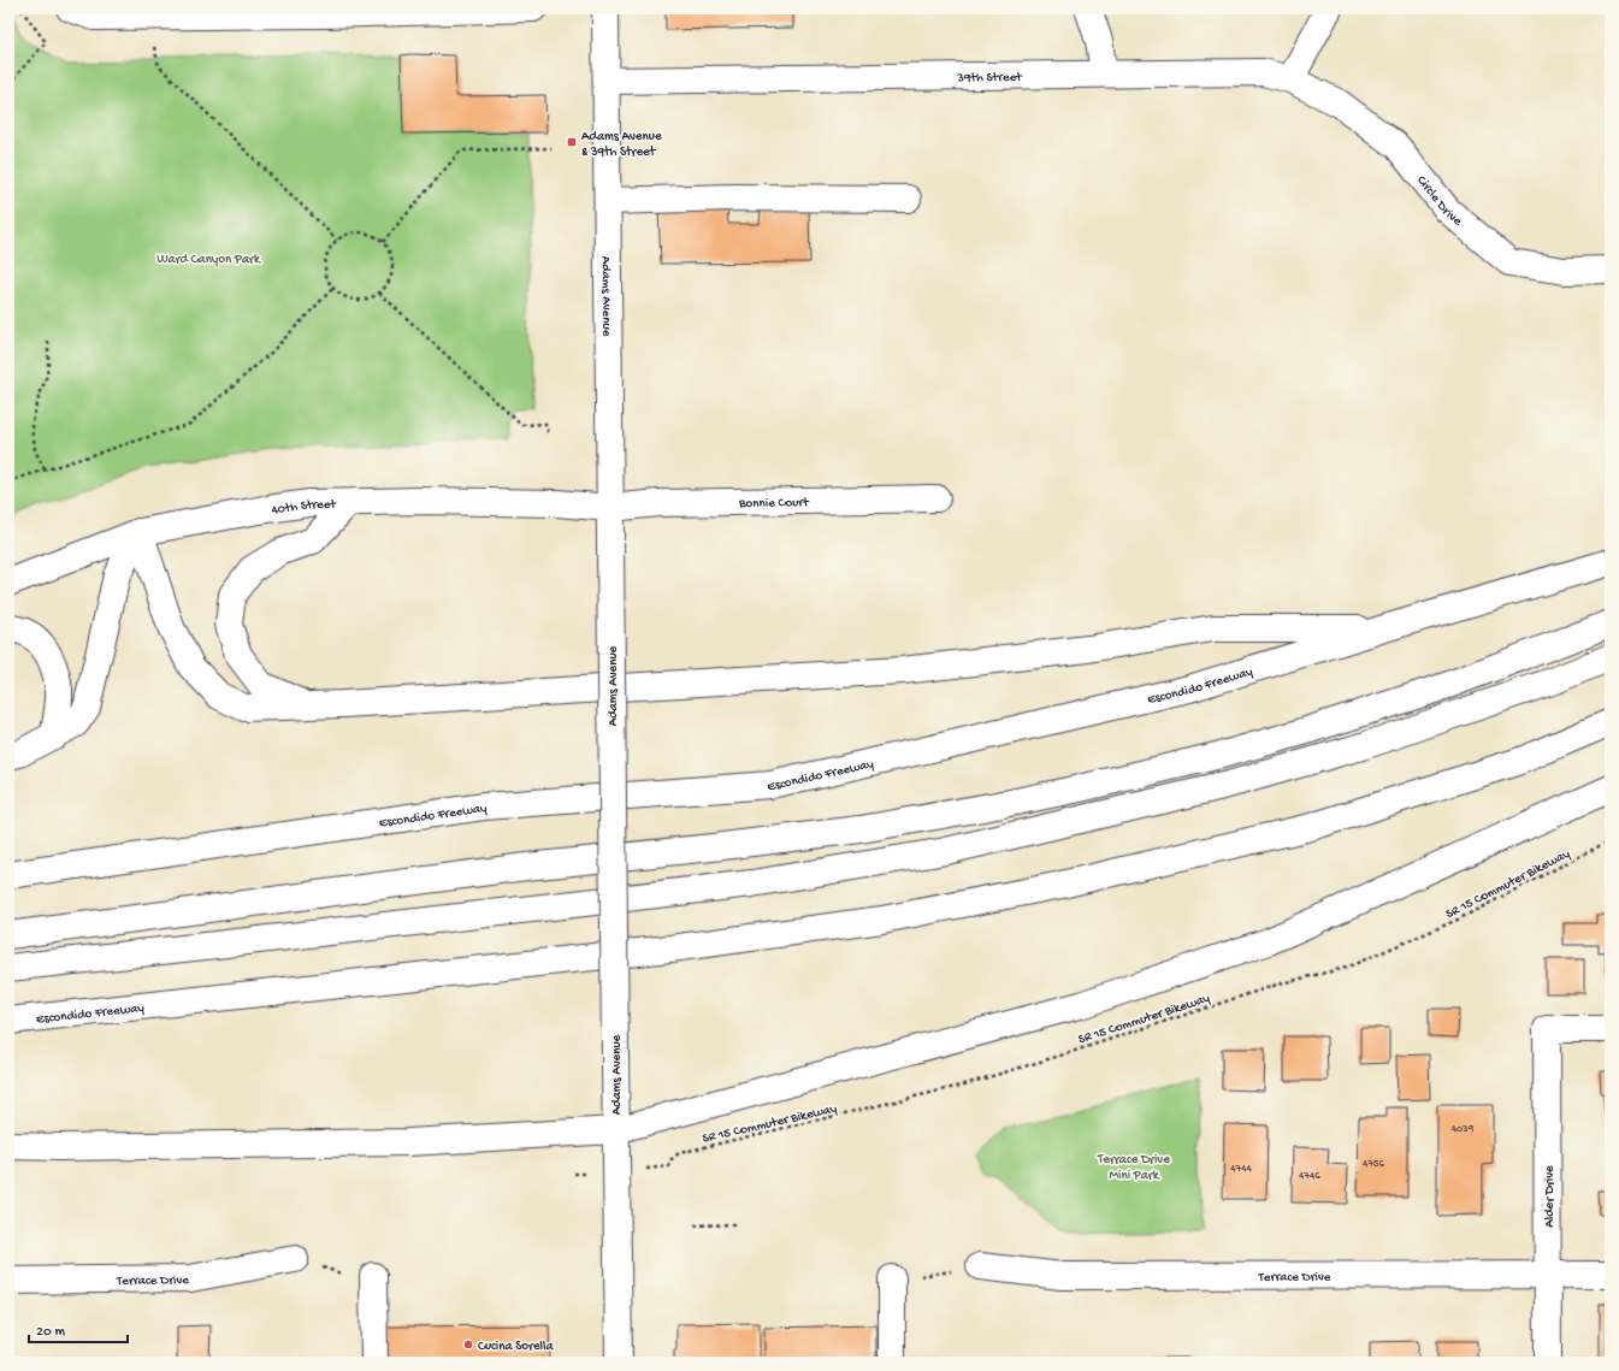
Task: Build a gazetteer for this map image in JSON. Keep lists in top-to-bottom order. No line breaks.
{"streets":{"main road":["39th Street","Circle Drive","Adams Avenue","Bonnie Court","40th Street","Escondido Freeway","Alder Drive","Terrace Drive"],"path":["SR 15 Commuter Bikeway"]},"crossings":[["39th Street","Circle Drive"],["39th Street","Adams Avenue"],["Adams Avenue","Bonnie Court"],["Adams Avenue","40th Street"],["Bonnie Court","40th Street"],["Alder Drive","Terrace Drive"]],"parks":["Ward Canyon Park","Terrace Drive Mini Park"],"places":{"transit":["Adams Avenue & 39th Street"],"other":["Cucina Sorella"]},"house_numbers":["4039","4756","4744","4746"],"scale_bar":"20 m"}
